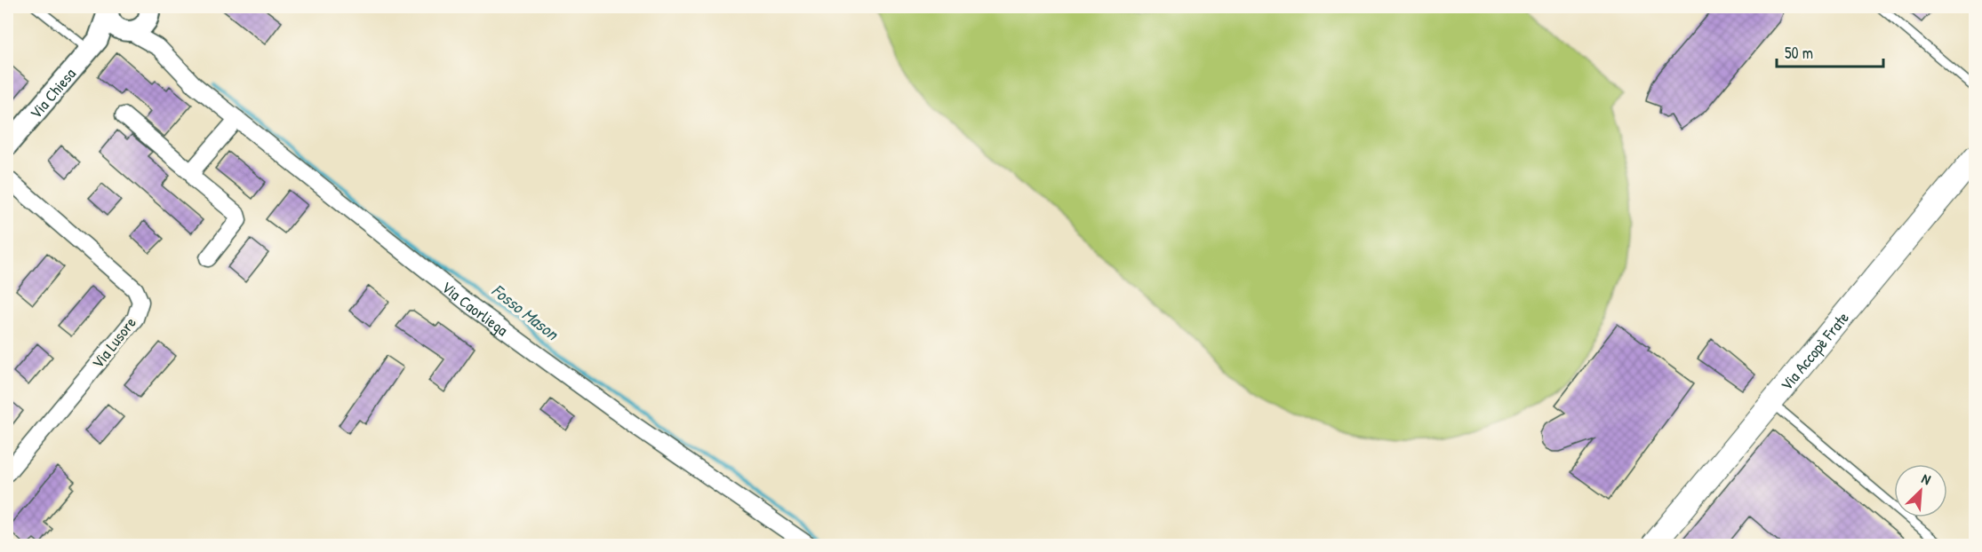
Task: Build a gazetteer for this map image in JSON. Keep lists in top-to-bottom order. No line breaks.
{"streets":{"main road":["Via Accopè Frate"],"street":["Via Chiesa","Via Caorliega","Via Lusore"]},"water":["Fosso Mason"],"scale_bar":"50 m","north":"top right"}
